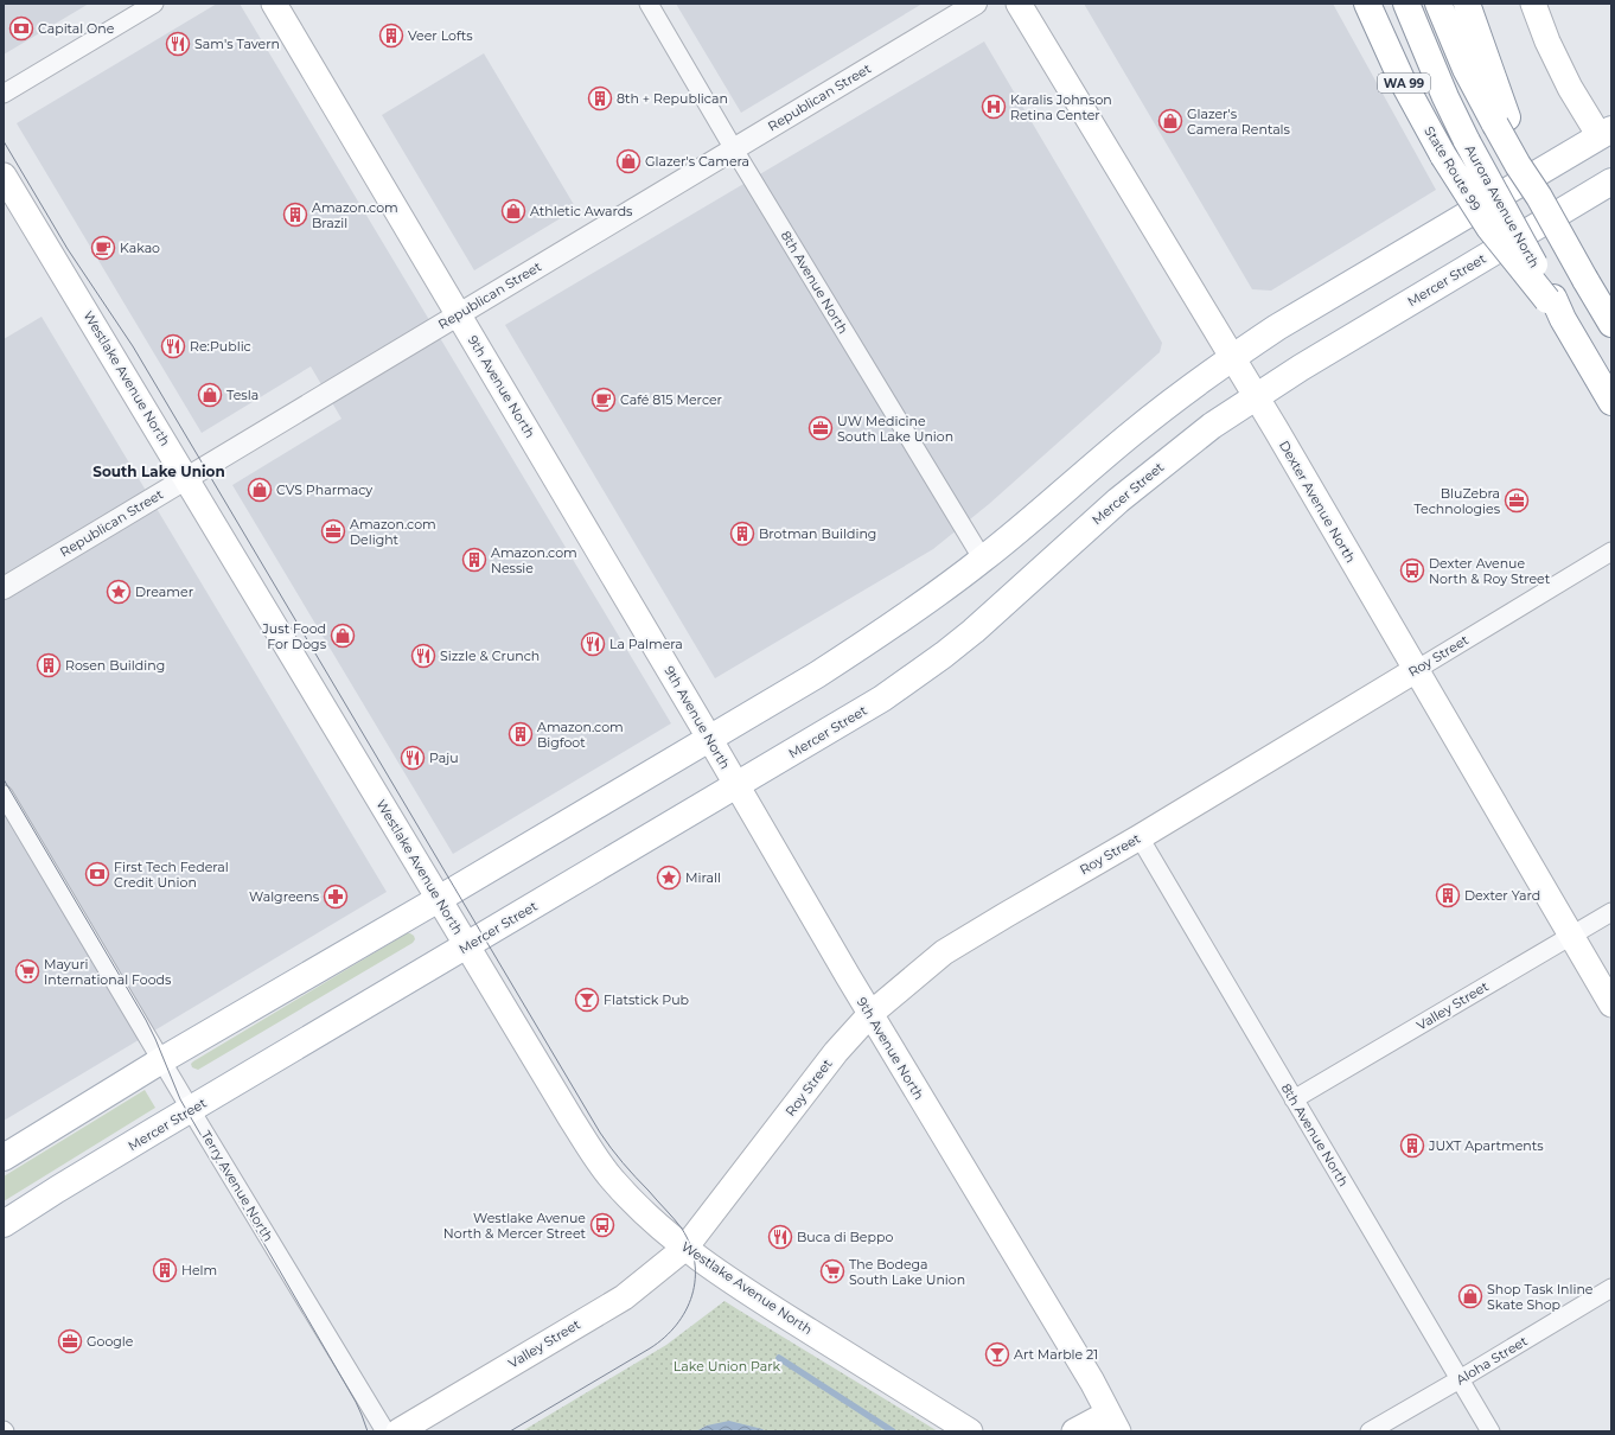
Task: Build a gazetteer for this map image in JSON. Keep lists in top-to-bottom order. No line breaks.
{"streets":{"main road":["WA 99","State Route 99","Aurora Avenue North","Mercer Street","Westlake Avenue North","9th Avenue North","Dexter Avenue North","Roy Street","Valley Street"],"street":["Republican Street","8th Avenue North","Terry Avenue North","Aloha Street"]},"crossings":[["Republican Street","8th Avenue North"],["Republican Street","Westlake Avenue North"],["Republican Street","9th Avenue North"],["State Route 99","Aurora Avenue North"],["Mercer Street","Westlake Avenue North"],["Mercer Street","9th Avenue North"],["Mercer Street","Dexter Avenue North"],["Mercer Street","Terry Avenue North"],["8th Avenue North","Roy Street"],["8th Avenue North","Valley Street"],["8th Avenue North","Aloha Street"],["Westlake Avenue North","Roy Street"],["Westlake Avenue North","Valley Street"],["9th Avenue North","Roy Street"],["Dexter Avenue North","Roy Street"],["Dexter Avenue North","Valley Street"],["Roy Street","Valley Street"]],"districts":["South Lake Union"],"parks":["Lake Union Park"],"places":{"bank":["Capital One","First Tech Federal Credit Union"],"building":["Veer Lofts","8th + Republican","Amazon.com Brazil","Brotman Building","Amazon.com Nessie","Rosen Building","Amazon.com Bigfoot","Dexter Yard","JUXT Apartments","Helm"],"restaurant":["Sam's Tavern","Re:Public","La Palmera","Sizzle & Crunch","Paju","Buca di Beppo"],"hospital":["Karalis Johnson Retina Center"],"shop":["Glazer's Camera Rentals","Glazer's Camera","Athletic Awards","Tesla","CVS Pharmacy","Just Food For Dogs","Shop Task Inline Skate Shop"],"cafe":["Kakao","Café 815 Mercer"],"office":["UW Medicine South Lake Union","BluZebra Technologies","Amazon.com Delight","Google"],"bus stop":["Dexter Avenue North & Roy Street","Westlake Avenue North & Mercer Street"],"place":["Dreamer","Mirall"],"pharmacy":["Walgreens"],"supermarket":["Mayuri International Foods","The Bodega South Lake Union"],"bar":["Flatstick Pub","Art Marble 21"]}}
